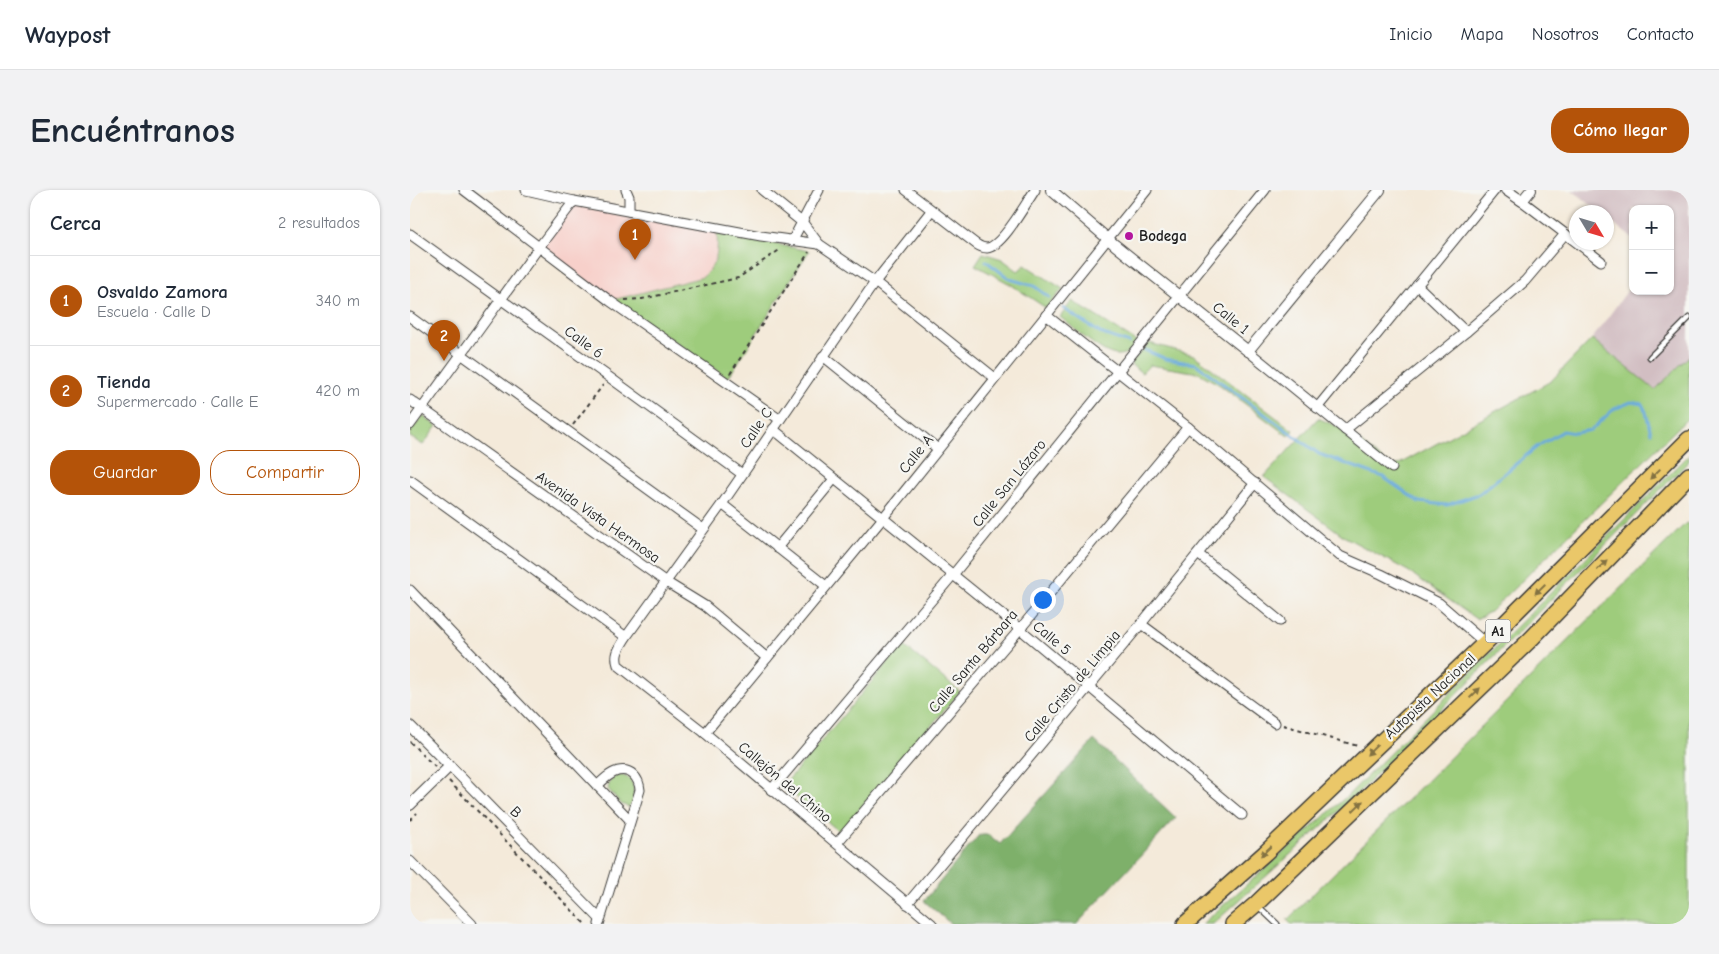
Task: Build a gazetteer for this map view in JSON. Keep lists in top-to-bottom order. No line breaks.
{"streets":{"highway":["A1","Autopista Nacional"],"street":["Calle 1","Calle 6","Calle C","Calle A","Calle San Lázaro","Avenida Vista Hermosa","Calle 5","Calle Santa Bárbara","Calle Cristo de Limpia","Callejón del Chino","B"]},"crossings":[["Calle 1","Calle A"],["Calle 1","Calle San Lázaro"],["Calle 6","Calle C"],["Calle C","Avenida Vista Hermosa"],["Calle C","Calle 5"],["Calle C","Callejón del Chino"],["Calle A","Avenida Vista Hermosa"],["Calle A","Calle 5"],["Calle A","Callejón del Chino"],["Calle San Lázaro","Calle 5"],["Calle San Lázaro","Callejón del Chino"],["Calle 5","Calle Santa Bárbara"],["Calle 5","Calle Cristo de Limpia"],["Calle Santa Bárbara","Callejón del Chino"],["Calle Cristo de Limpia","Callejón del Chino"]],"places":["Bodega"],"north":"bottom right","page":{"header":"Waypost","nav":["Inicio","Mapa","Nosotros","Contacto"],"buttons":["Cómo llegar",["Guardar","Compartir"]],"title":"Encuéntranos","heading":["Cerca","2 resultados"],"map_buttons":["+","−"],"pins":["1","2"],"list":[{"mark":"1","name":"Osvaldo Zamora","note":"Escuela · Calle D","value":"340 m"},{"mark":"2","name":"Tienda","note":"Supermercado · Calle E","value":"420 m"}]}}
